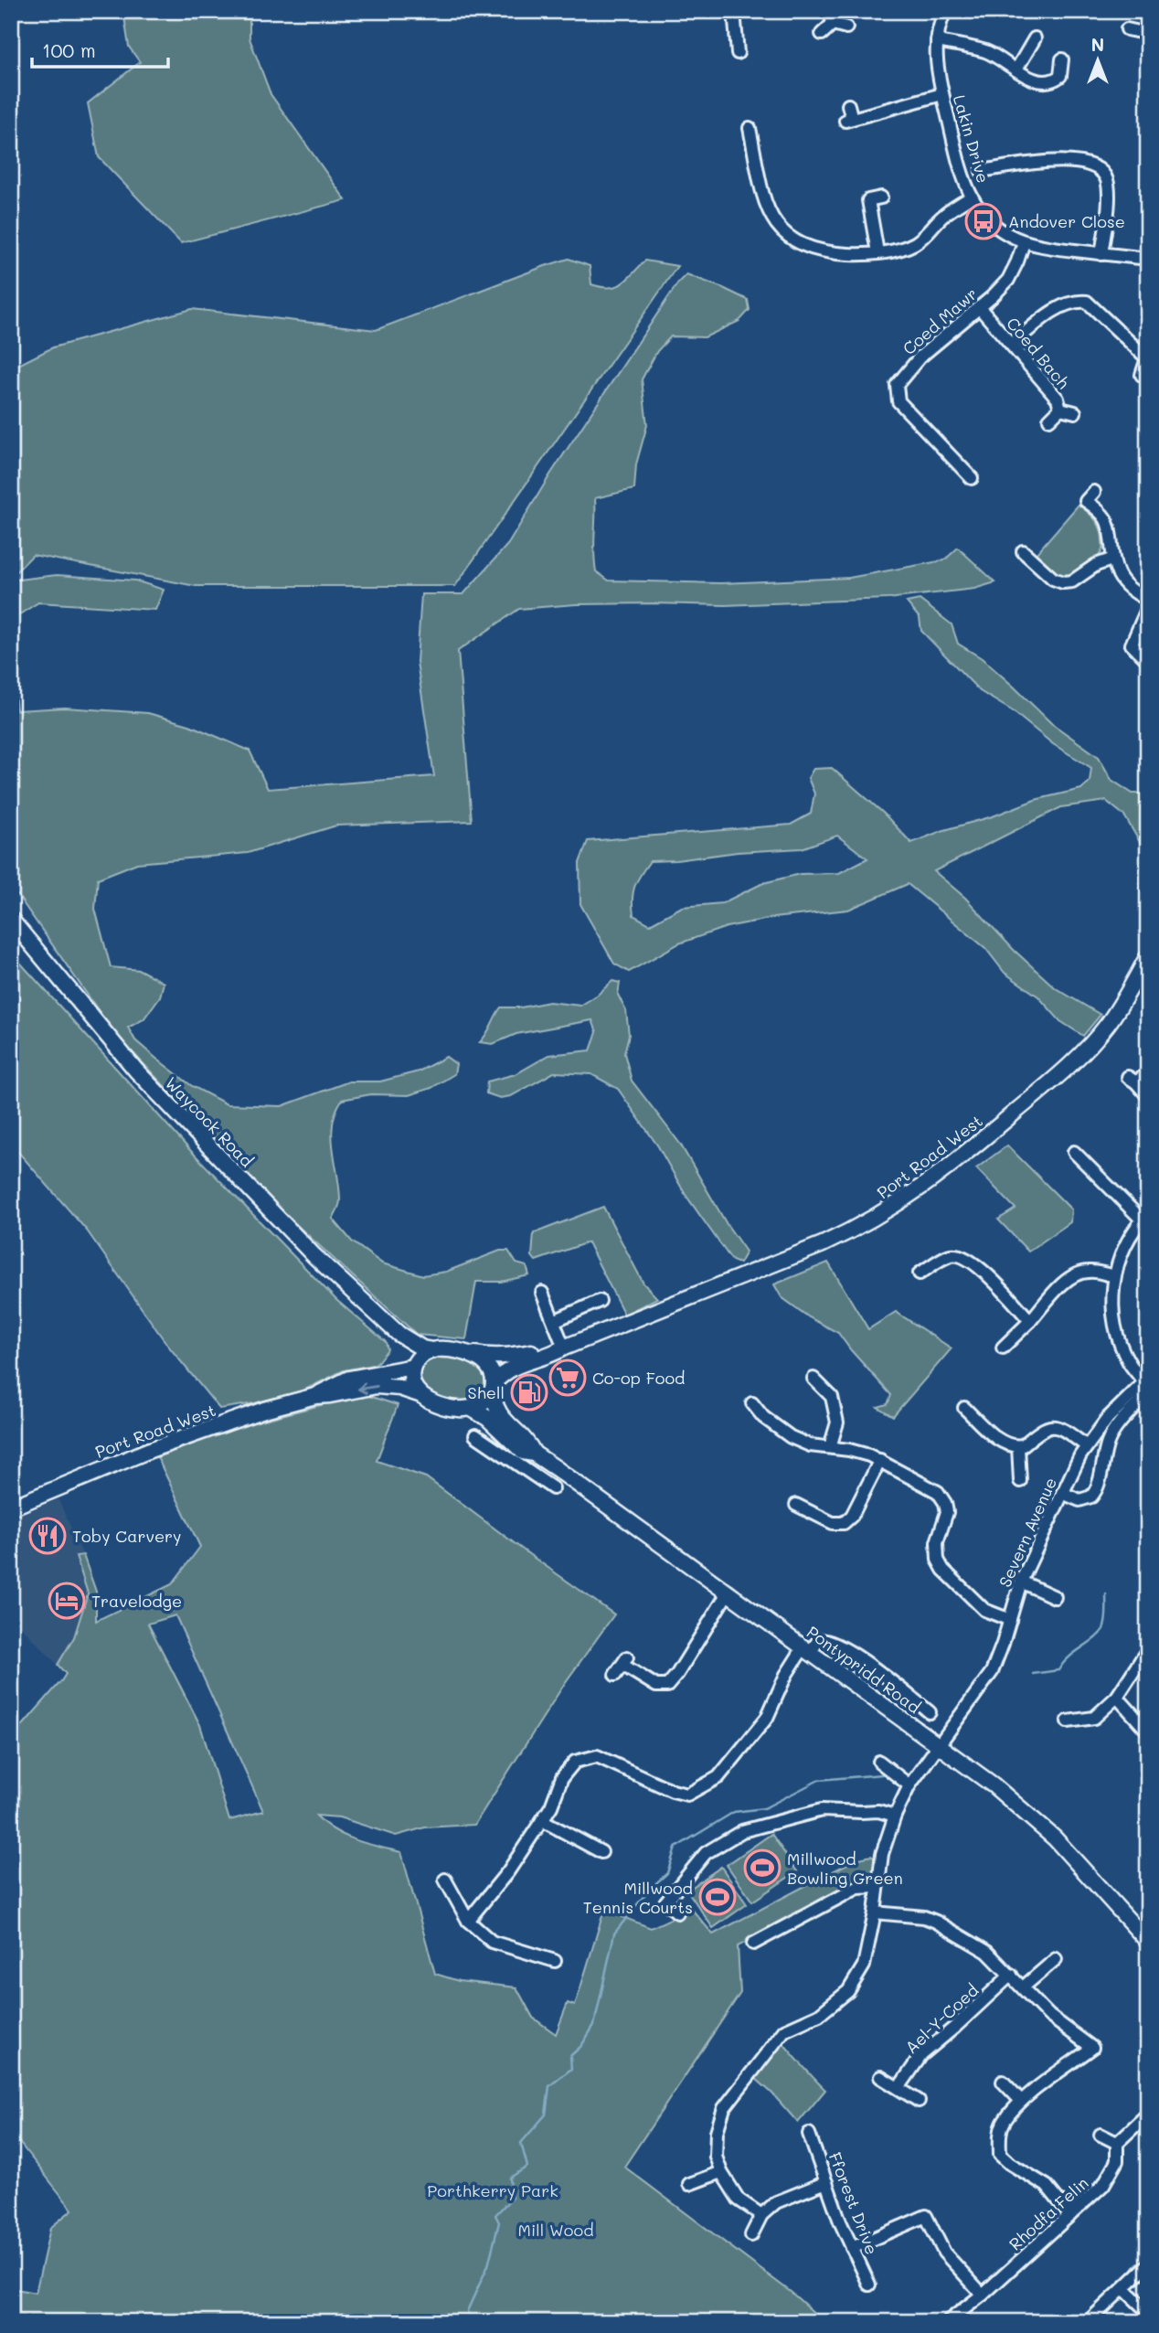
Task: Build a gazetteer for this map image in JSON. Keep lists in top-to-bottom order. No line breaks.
{"streets":{"main road":["Waycock Road","Port Road West","Pontypridd Road"],"street":["Lakin Drive","Coed Mawr","Coed Bach","Severn Avenue","Ael-Y-Coed","Fforest Drive","Rhodfa Felin"]},"crossings":[["Lakin Drive","Coed Mawr"],["Coed Mawr","Coed Bach"],["Waycock Road","Port Road West"],["Waycock Road","Pontypridd Road"],["Port Road West","Pontypridd Road"],["Severn Avenue","Pontypridd Road"]],"parks":["Porthkerry Park","Mill Wood"],"places":{"bus stop":["Andover Close"],"supermarket":["Co-op Food"],"fuel station":["Shell"],"restaurant":["Toby Carvery"],"hotel":["Travelodge"],"sports":["Millwood Bowling Green","Millwood Tennis Courts"]},"scale_bar":"100 m","north":"top"}
